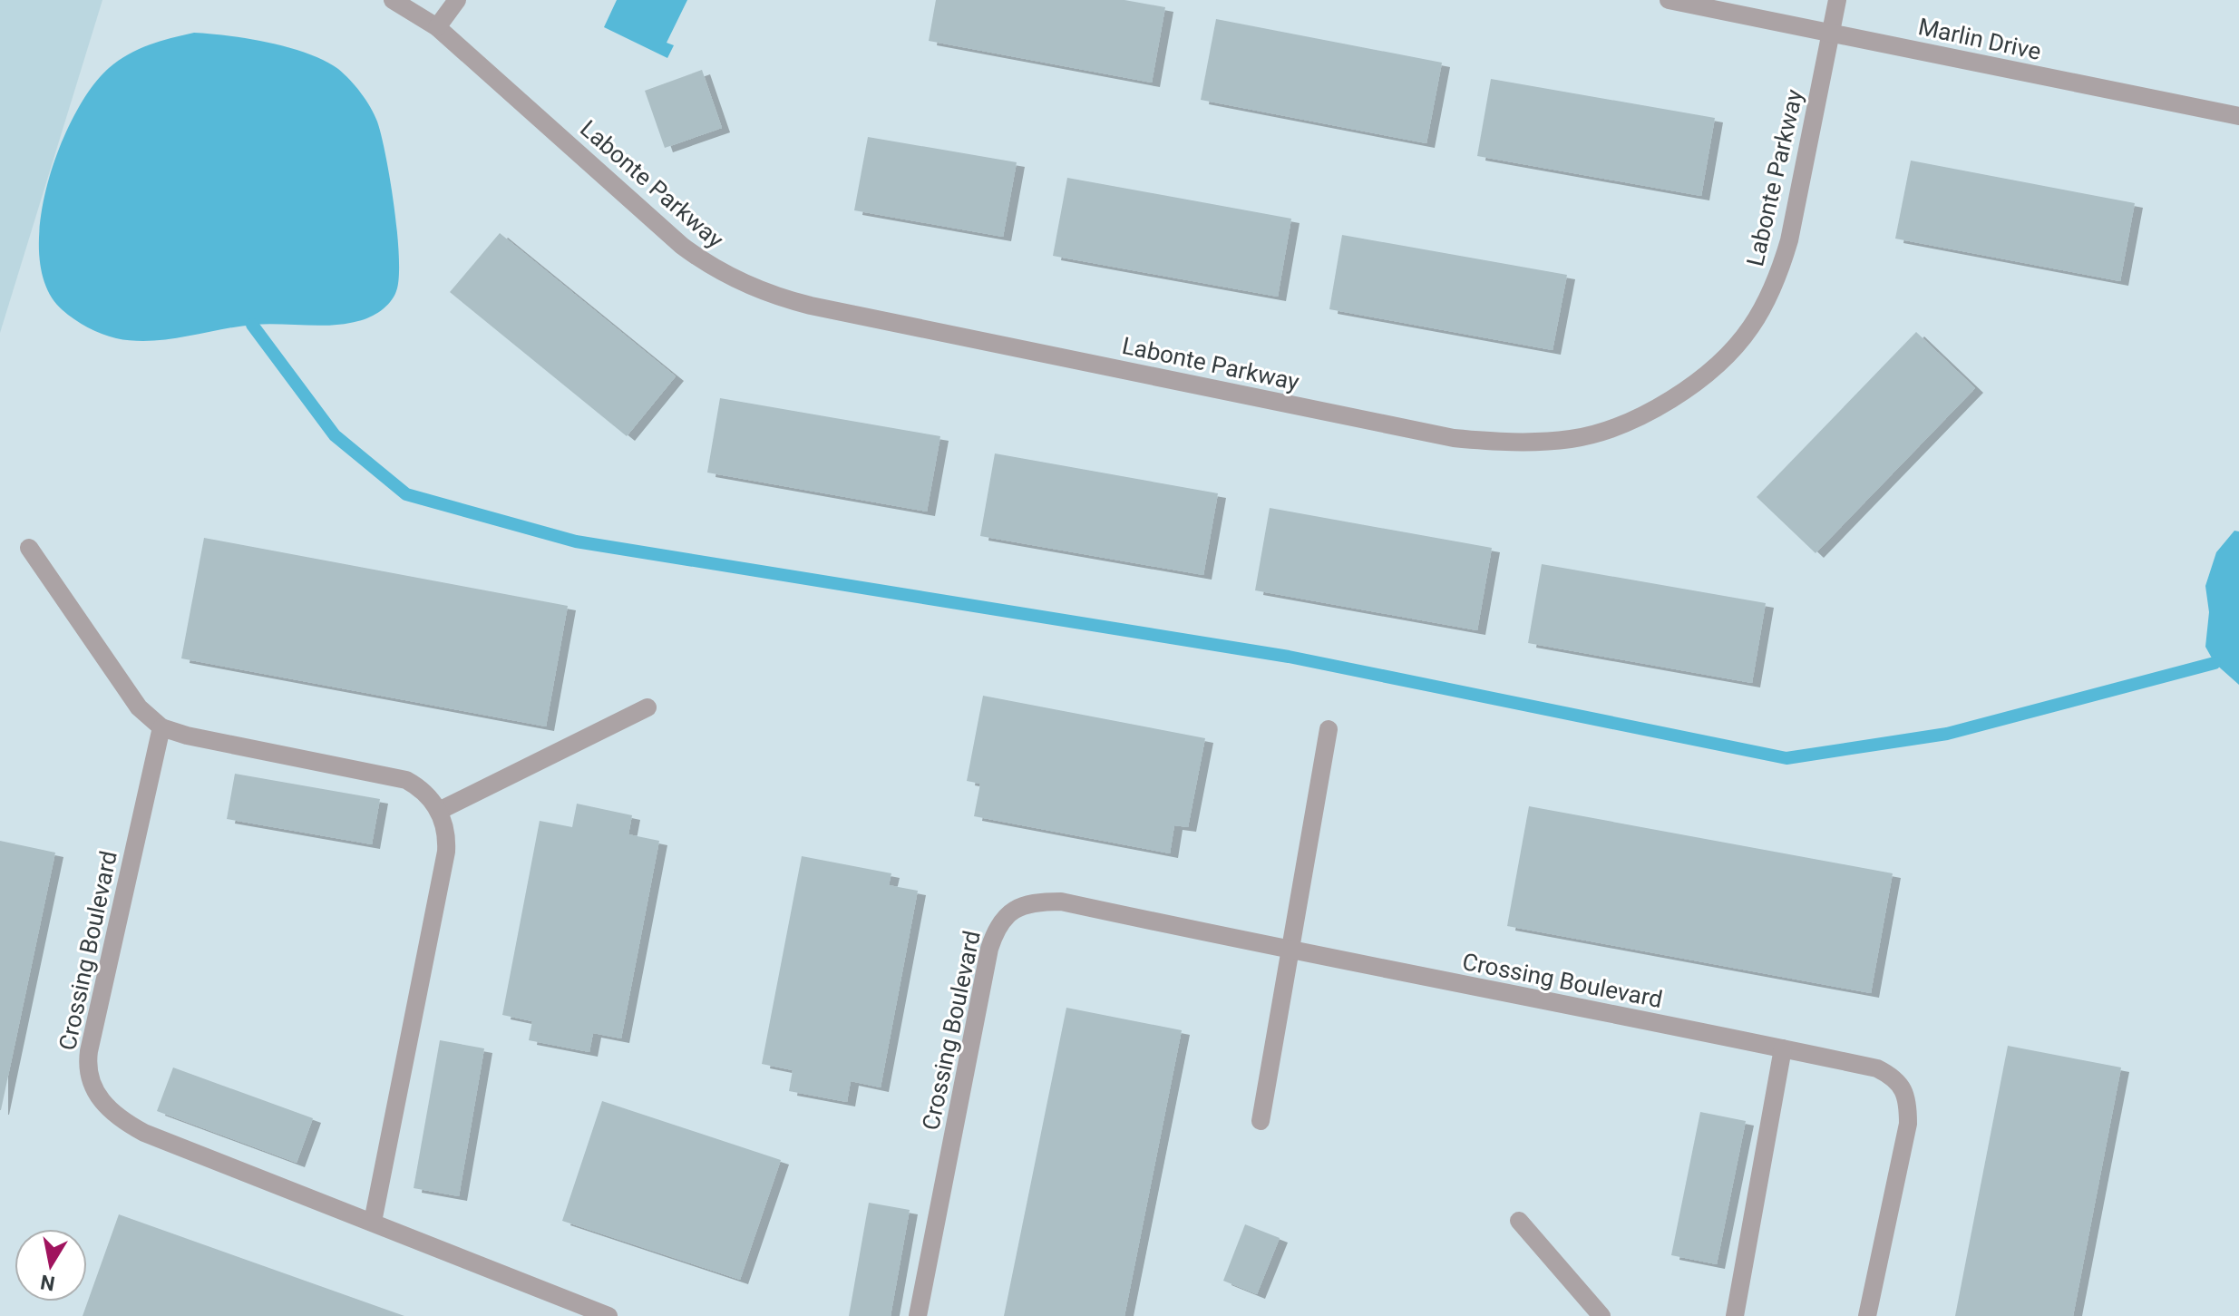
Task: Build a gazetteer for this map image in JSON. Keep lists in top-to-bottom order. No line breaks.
{"streets":{"street":["Marlin Drive","Labonte Parkway","Crossing Boulevard"]},"crossings":[["Marlin Drive","Labonte Parkway"]],"north":"bottom"}
